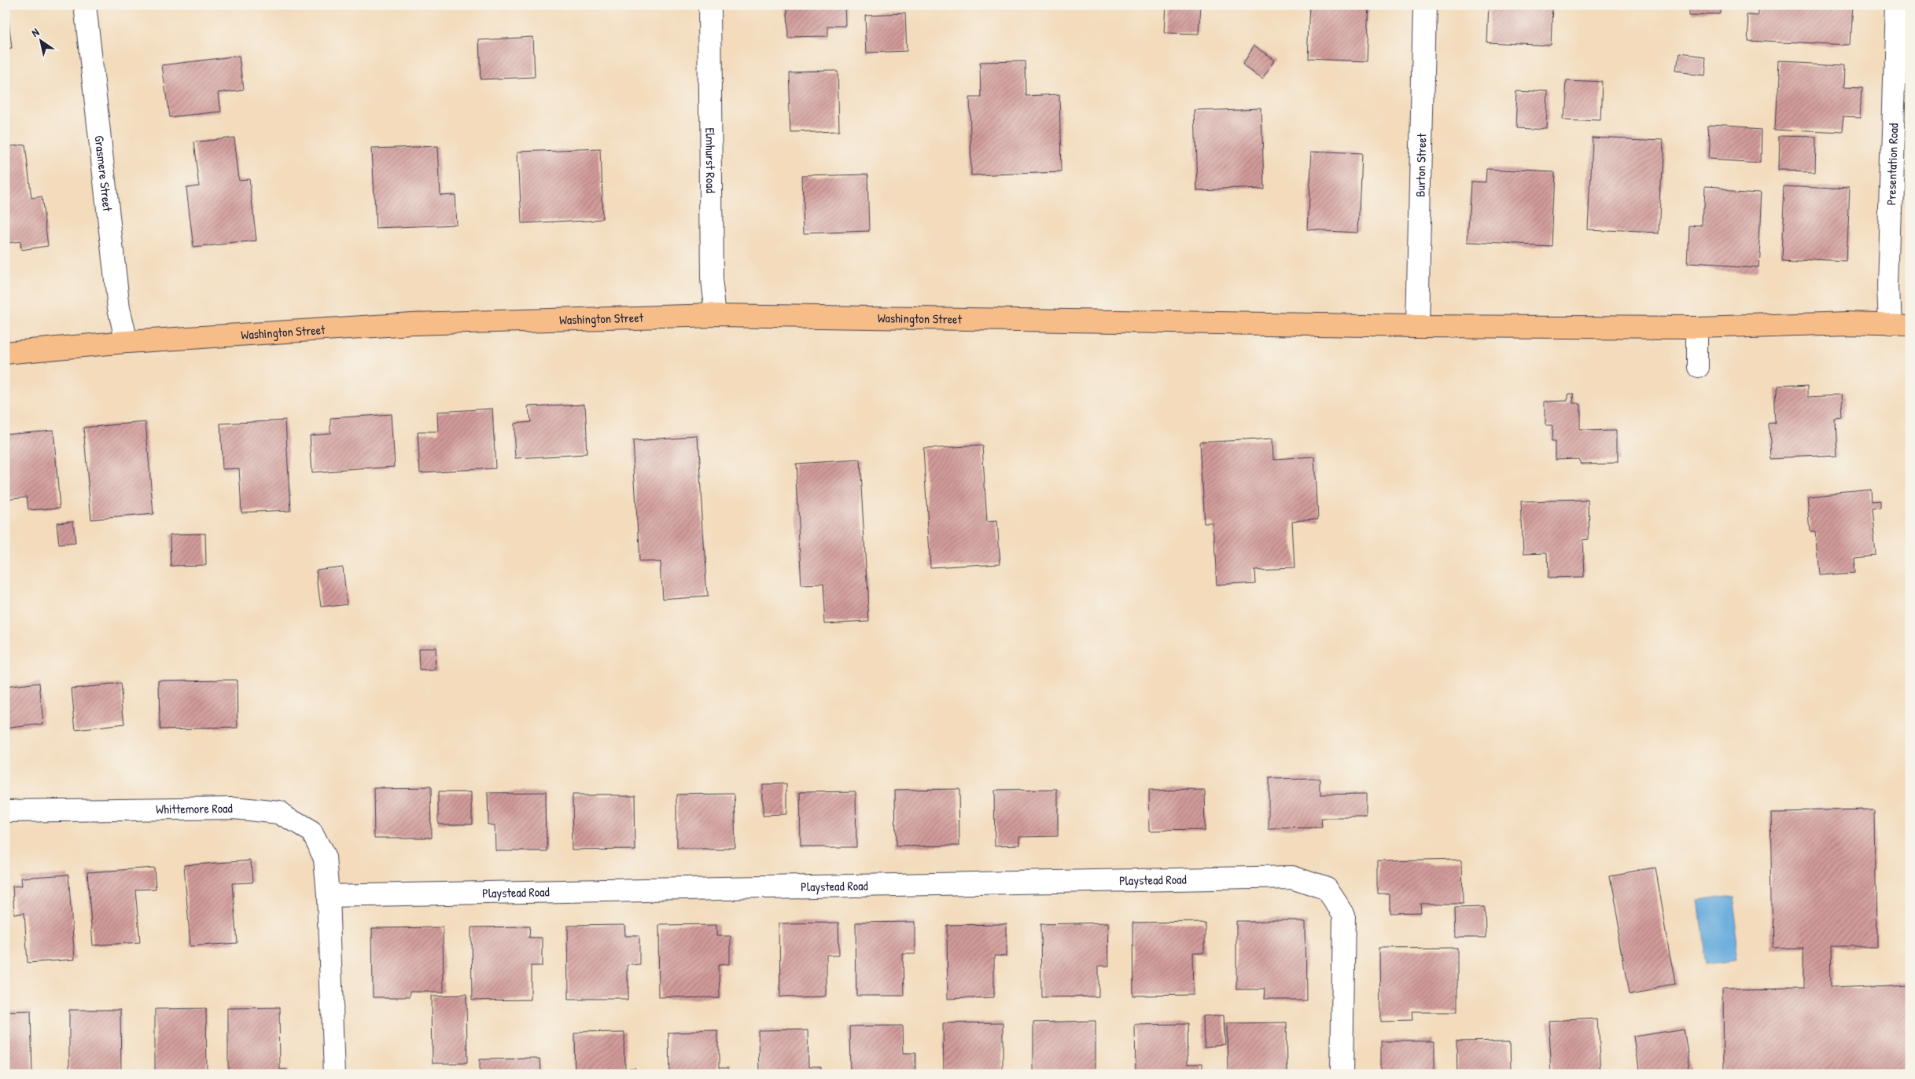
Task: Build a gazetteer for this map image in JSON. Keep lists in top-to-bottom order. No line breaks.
{"streets":{"main road":["Washington Street"],"street":["Elmhurst Road","Presentation Road","Burton Street","Grasmere Street","Whittemore Road","Playstead Road"]},"crossings":[["Elmhurst Road","Washington Street"],["Presentation Road","Washington Street"],["Burton Street","Washington Street"],["Grasmere Street","Washington Street"],["Whittemore Road","Playstead Road"]],"north":"top left"}
